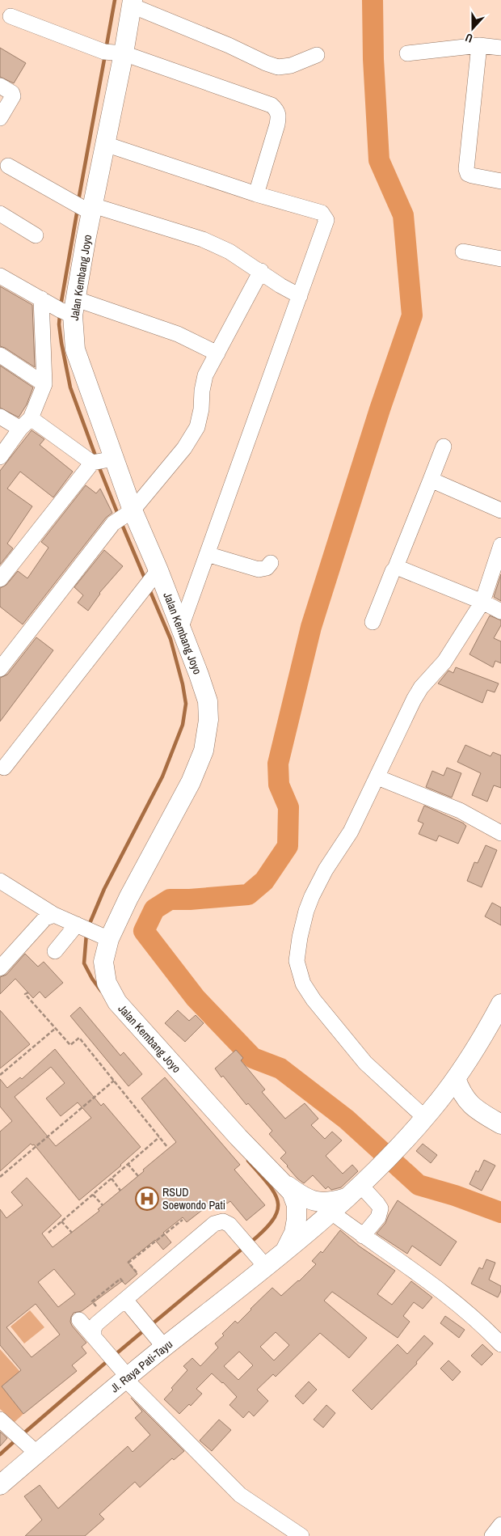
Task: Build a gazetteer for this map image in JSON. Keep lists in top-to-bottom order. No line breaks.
{"streets":{"main road":["Jalan Kembang Joyo","Jl. Raya Pati-Tayu"]},"crossings":[["Jalan Kembang Joyo","Jl. Raya Pati-Tayu"]],"places":{"hospital":["RSUD Soewondo Pati"]},"north":"bottom"}
